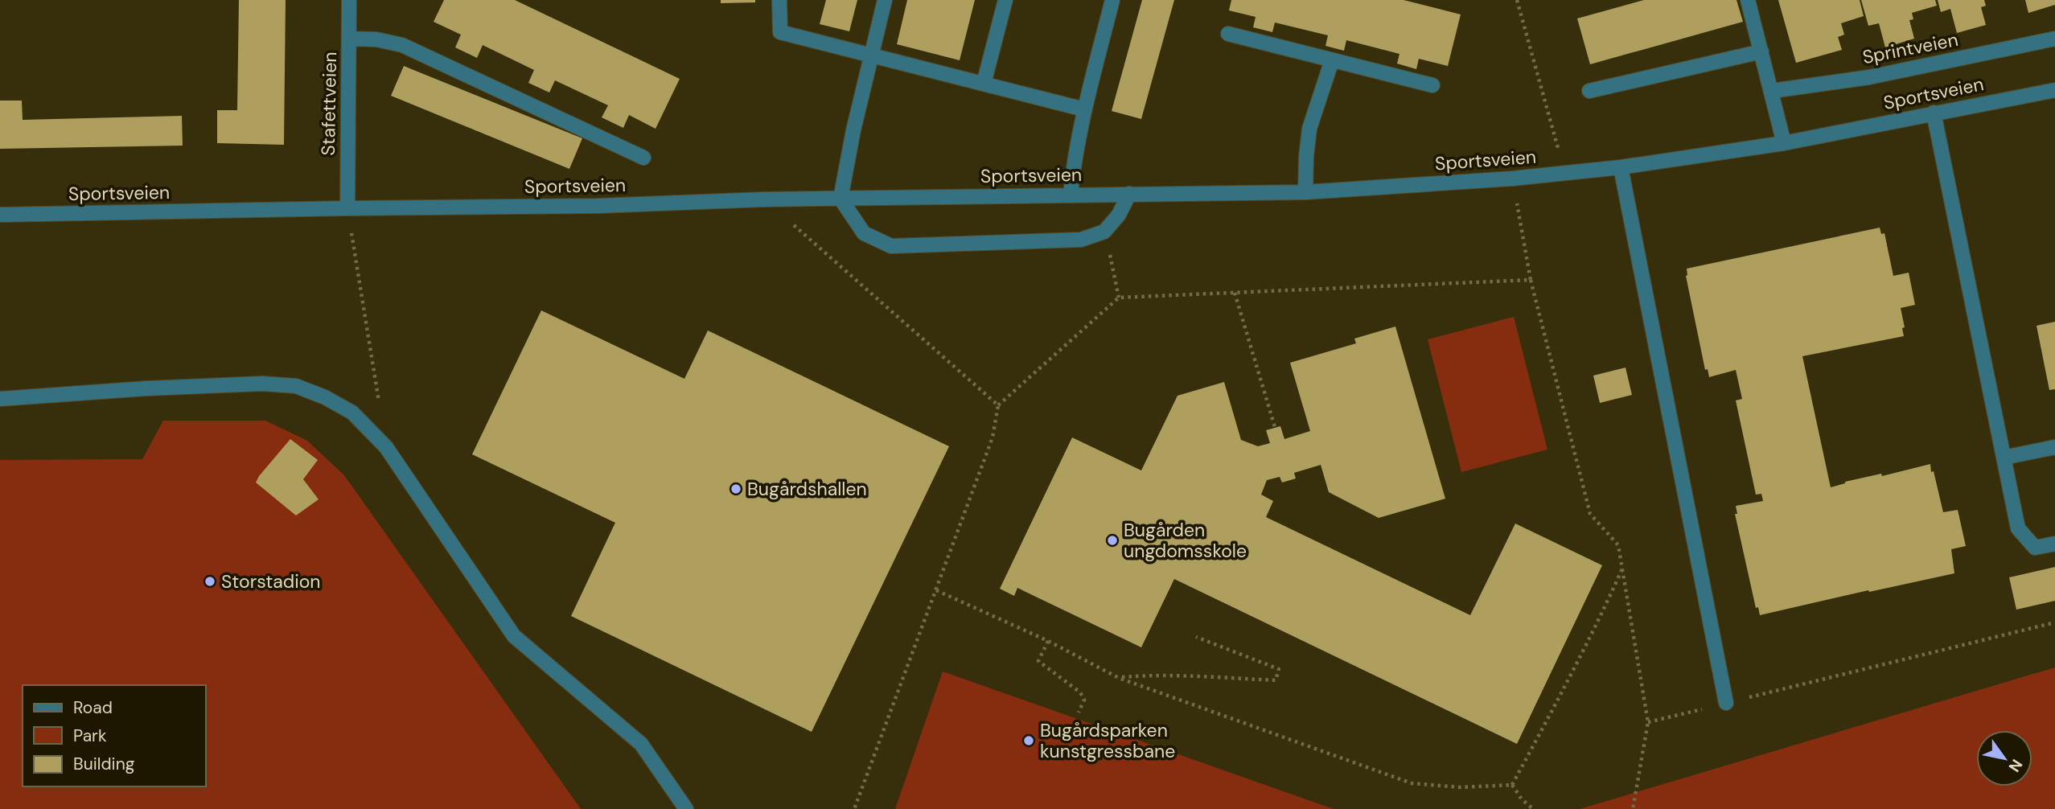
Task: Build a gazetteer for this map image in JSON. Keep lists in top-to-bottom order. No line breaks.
{"streets":{"street":["Sprintveien","Sportsveien","Stafettveien"]},"crossings":[["Sportsveien","Stafettveien"]],"places":["Bugårdshallen","Bugården ungdomsskole","Storstadion","Bugårdsparken kunstgressbane"],"legend":["Road","Park","Building"],"north":"bottom right"}
